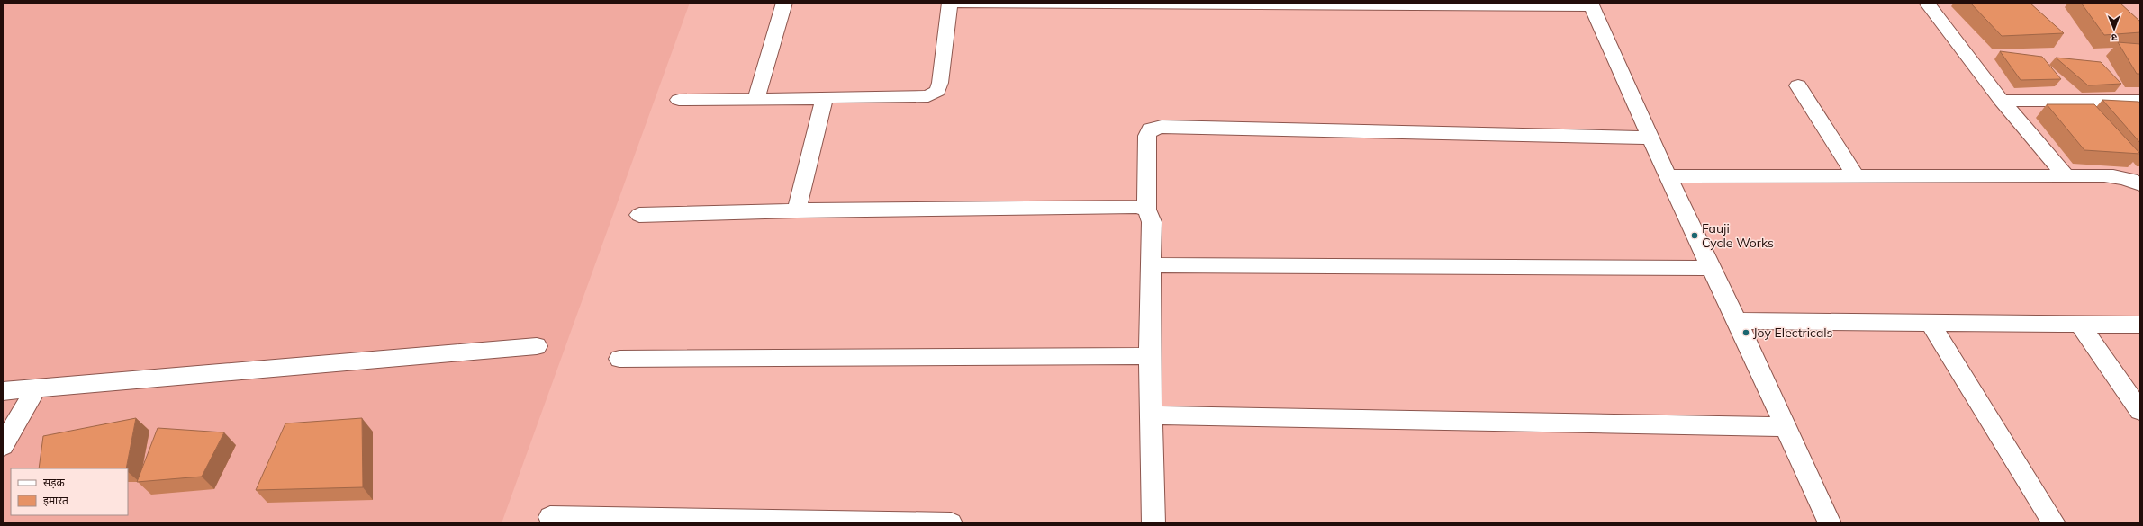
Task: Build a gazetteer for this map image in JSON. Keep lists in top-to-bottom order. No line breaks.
{"places":["Fauji Cycle Works","Joy Electricals"],"legend":["सड़क","इमारत"],"north":"bottom"}
